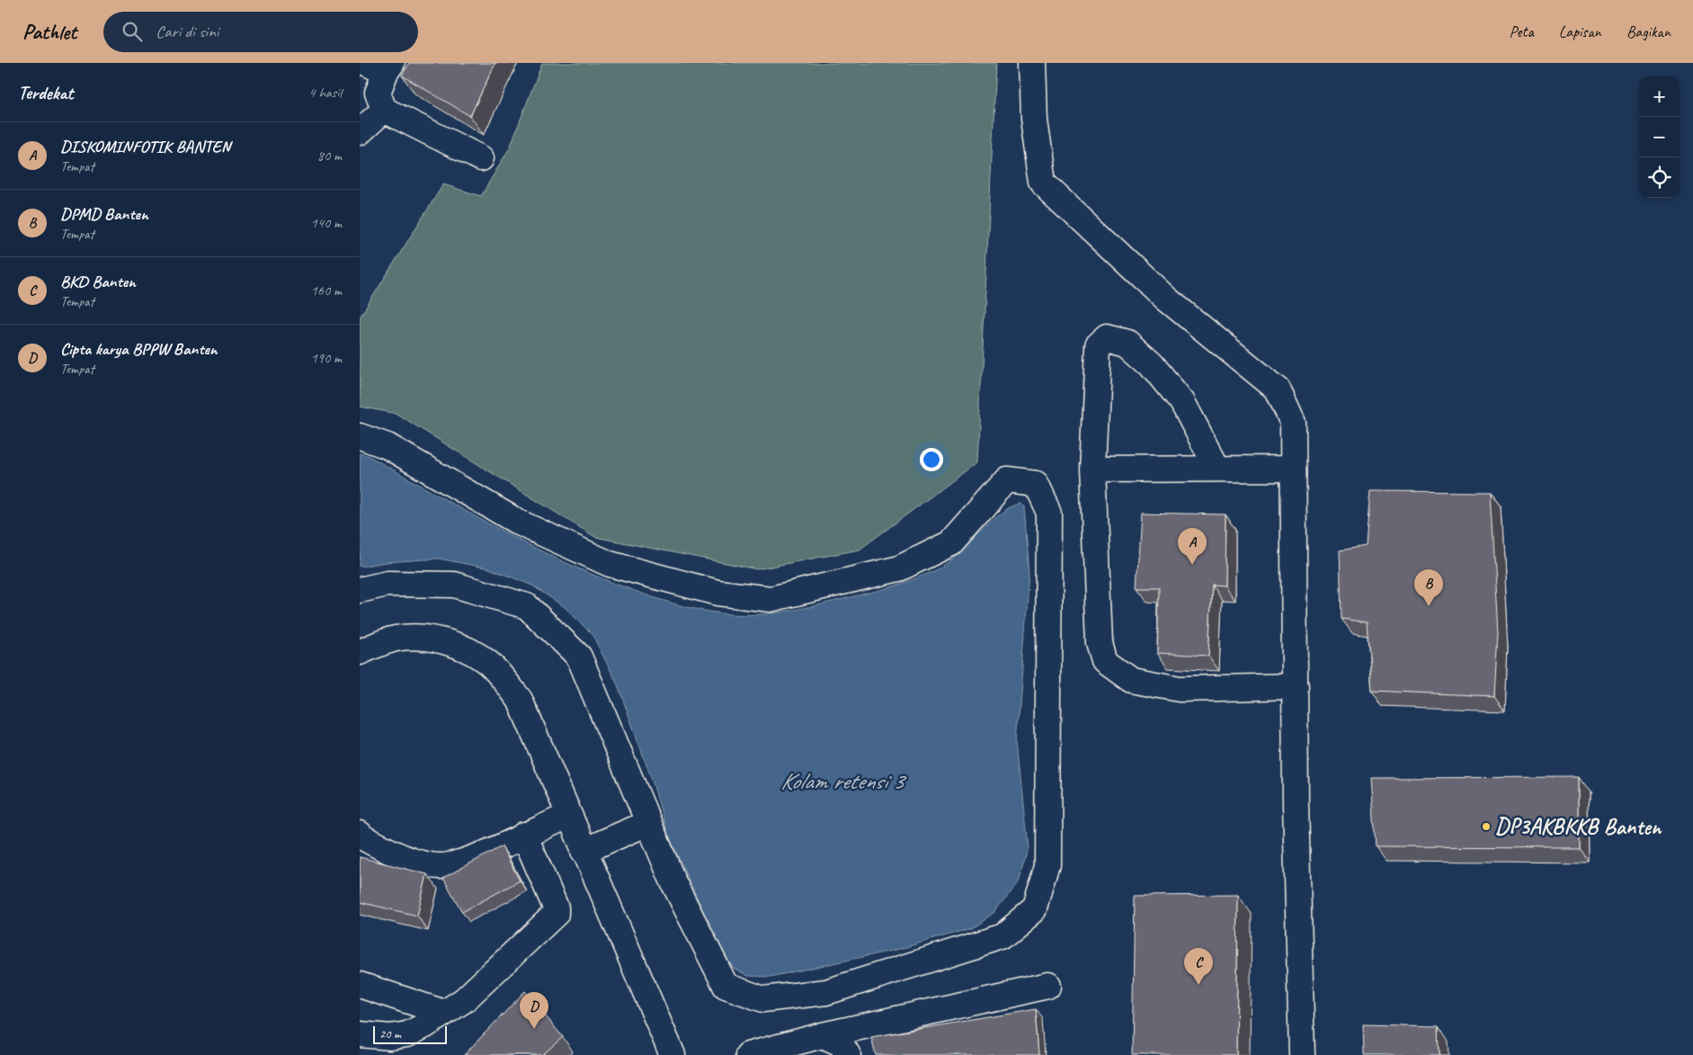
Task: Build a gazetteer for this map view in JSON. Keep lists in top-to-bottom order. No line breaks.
{"water":["Kolam retensi 3"],"places":["DP3AKBKKB Banten"],"scale_bar":"20 m","page":{"header":"Pathlet","search":"Cari di sini","nav":["Peta","Lapisan","Bagikan"],"heading":["Terdekat","4 hasil"],"map_buttons":["+","−"],"list":[{"mark":"A","name":"DISKOMINFOTIK BANTEN","note":"Tempat","value":"80 m"},{"mark":"B","name":"DPMD Banten","note":"Tempat","value":"140 m"},{"mark":"C","name":"BKD Banten","note":"Tempat","value":"160 m"},{"mark":"D","name":"Cipta karya BPPW Banten","note":"Tempat","value":"190 m"}],"pins":["A","B","C","D"],"scale":"20 m"}}
